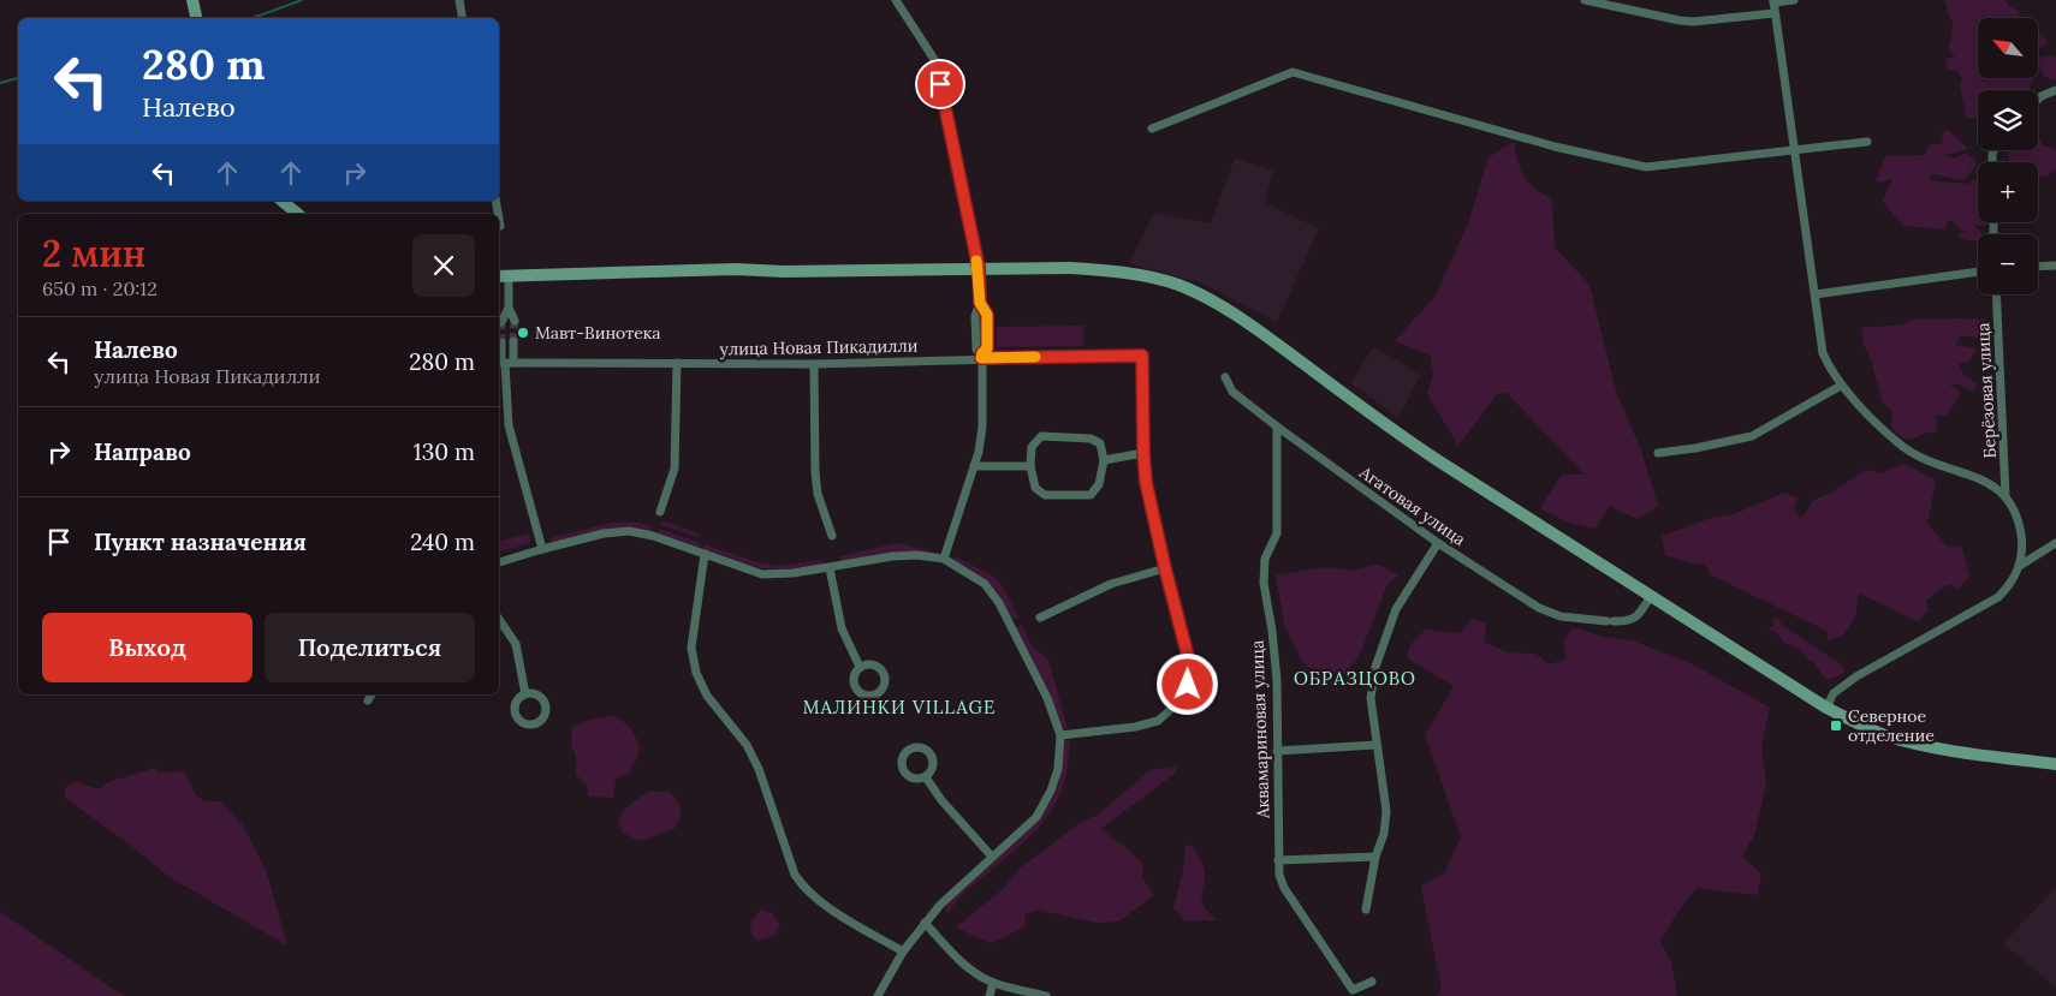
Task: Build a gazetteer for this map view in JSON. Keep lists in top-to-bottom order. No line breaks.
{"streets":{"street":["улица Новая Пикадилли","Берёзовая улица","Агатовая улица","Аквамариновая улица"]},"crossings":[["Агатовая улица","Аквамариновая улица"]],"districts":["ОБРАЗЦОВО","МАЛИНКИ VILLAGE"],"places":{"other":["Мавт-Винотека"],"transit":["Северное отделение"]},"north":"top left","page":{"map_buttons":["+","−"],"turn":["280 m","Налево"],"heading":["2 мин","650 m · 20:12"],"list":[{"name":"Налево","note":"улица Новая Пикадилли","value":"280 m"},{"name":"Направо","value":"130 m"},{"name":"Пункт назначения","value":"240 m"}],"buttons":["Выход","Поделиться"]}}
